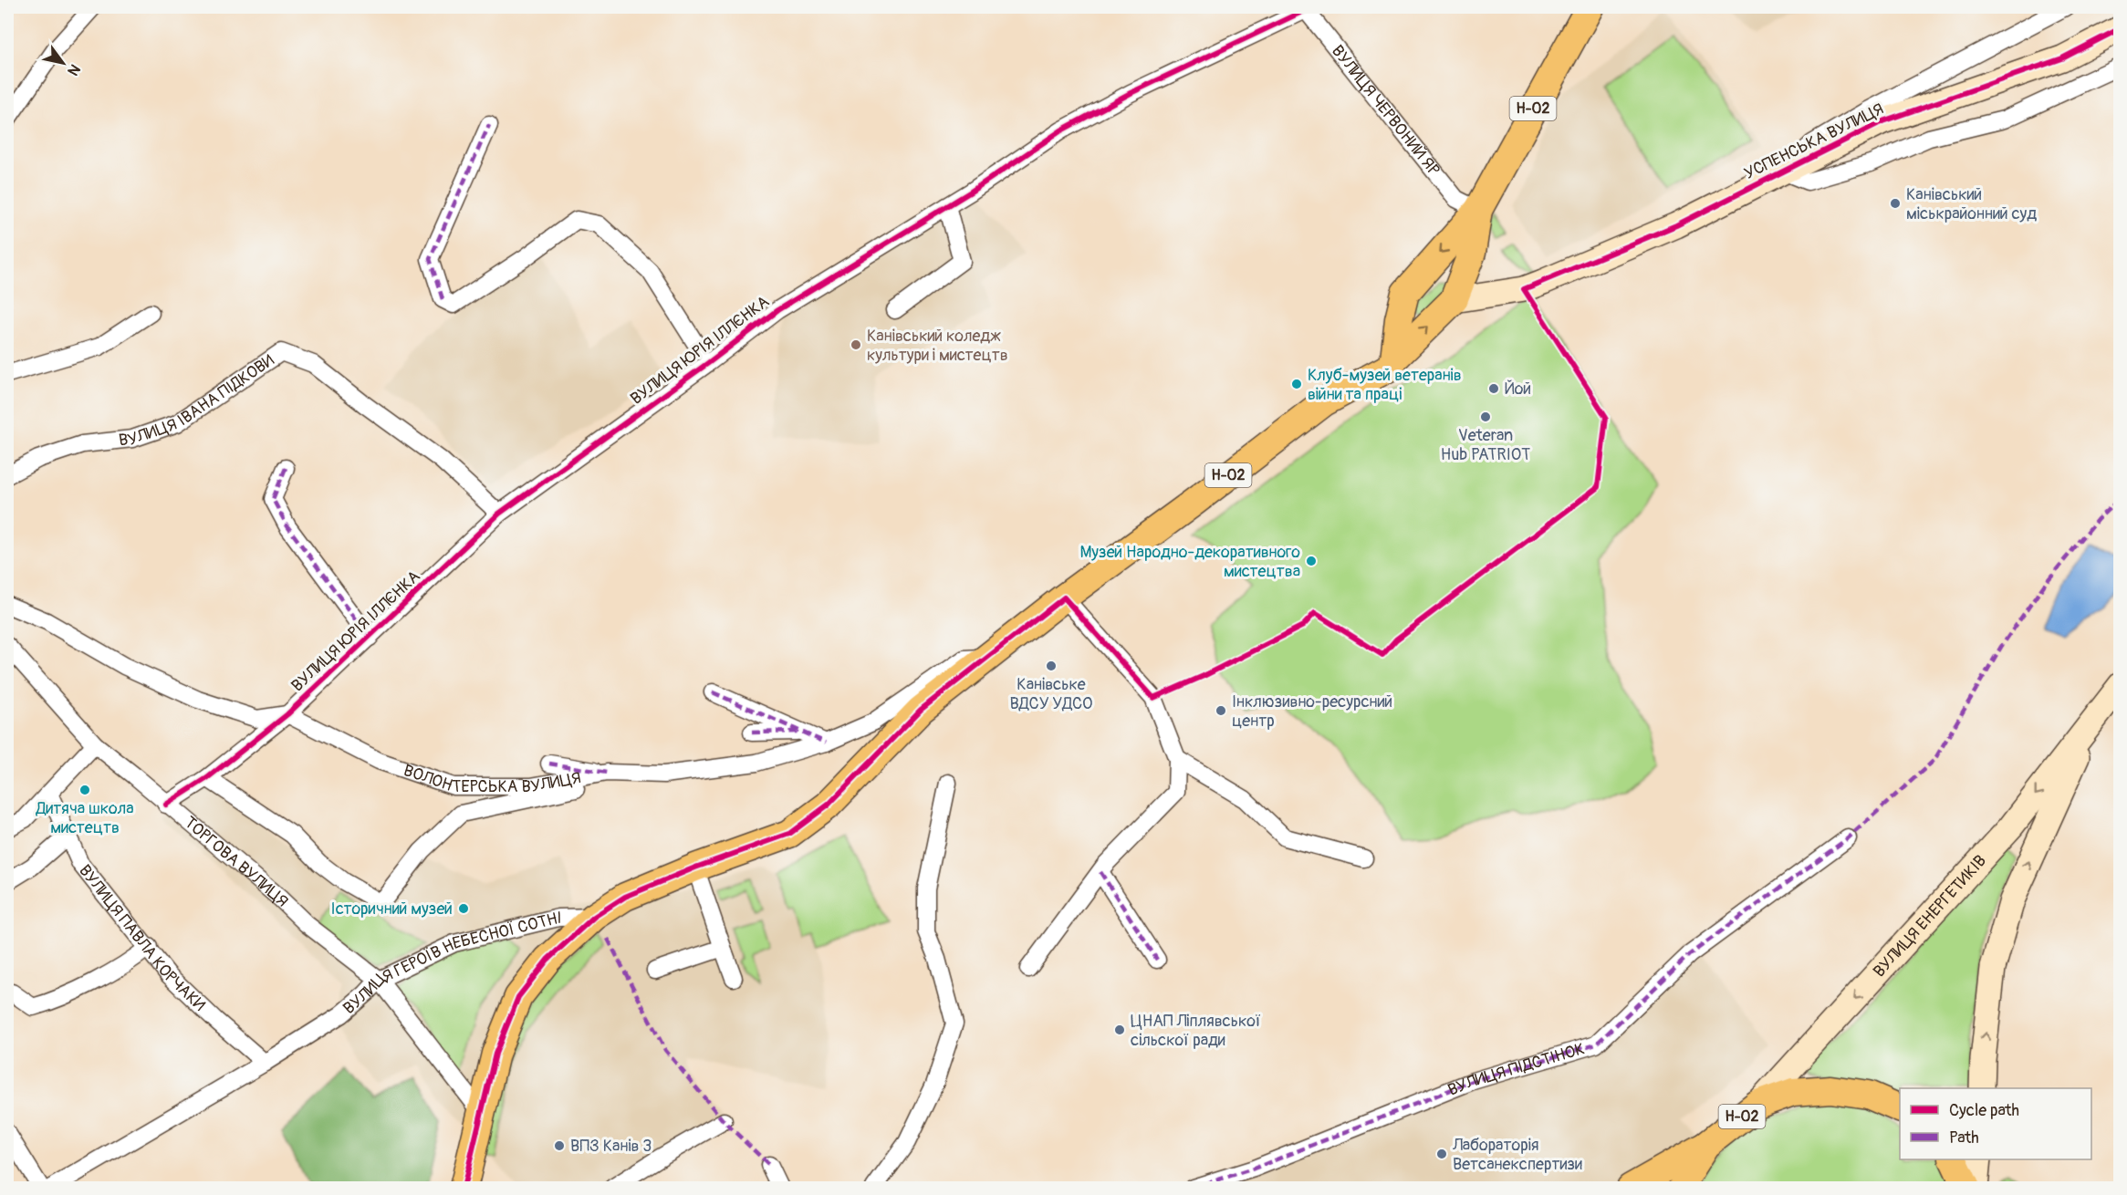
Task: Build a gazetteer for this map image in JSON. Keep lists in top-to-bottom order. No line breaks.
{"streets":{"main road":["Н-02","УСПЕНСЬКА ВУЛИЦЯ","ВУЛИЦЯ ЕНЕРГЕТИКІВ"],"street":["ВУЛИЦЯ ЧЕРВОНИЙ ЯР","ВУЛИЦЯ ЮРІЯ ІЛЛЄНКА","ВУЛИЦЯ ІВАНА ПІДКОВИ","ВОЛОНТЕРСЬКА ВУЛИЦЯ","ТОРГОВА ВУЛИЦЯ","ВУЛИЦЯ ПАВЛА КОРЧАКИ","ВУЛИЦЯ ГЕРОЇВ НЕБЕСНОЇ СОТНІ","ВУЛИЦЯ ПІДСТІНОК"]},"crossings":[["Н-02","ВУЛИЦЯ ЧЕРВОНИЙ ЯР"],["Н-02","УСПЕНСЬКА ВУЛИЦЯ"],["Н-02","ВОЛОНТЕРСЬКА ВУЛИЦЯ"],["Н-02","ТОРГОВА ВУЛИЦЯ"],["Н-02","ВУЛИЦЯ ЕНЕРГЕТИКІВ"],["Н-02","ВУЛИЦЯ ГЕРОЇВ НЕБЕСНОЇ СОТНІ"],["ВУЛИЦЯ ЧЕРВОНИЙ ЯР","ВУЛИЦЯ ЮРІЯ ІЛЛЄНКА"],["ВУЛИЦЯ ЮРІЯ ІЛЛЄНКА","ВУЛИЦЯ ІВАНА ПІДКОВИ"],["ВУЛИЦЯ ЮРІЯ ІЛЛЄНКА","ВОЛОНТЕРСЬКА ВУЛИЦЯ"],["ВУЛИЦЯ ЮРІЯ ІЛЛЄНКА","ТОРГОВА ВУЛИЦЯ"],["ТОРГОВА ВУЛИЦЯ","ВУЛИЦЯ ГЕРОЇВ НЕБЕСНОЇ СОТНІ"],["ВУЛИЦЯ ПАВЛА КОРЧАКИ","ВУЛИЦЯ ГЕРОЇВ НЕБЕСНОЇ СОТНІ"]],"places":["Канівський міськрайонний суд","Канівський коледж культури і мистецтв","Клуб-музей ветеранів війни та праці","Йой","Veteran Hub PATRIOT","Музей Народно-декоративного мистецтва","Канівське ВДСУ УДСО","Інклюзивно-ресурсний центр","Дитяча школа мистецтв","Історичний музей","ЦНАП Ліплявської сільскої ради","ВПЗ Канів 3","Лабораторія Ветсанекспертизи"],"legend":["Cycle path","Path"],"north":"bottom right"}
